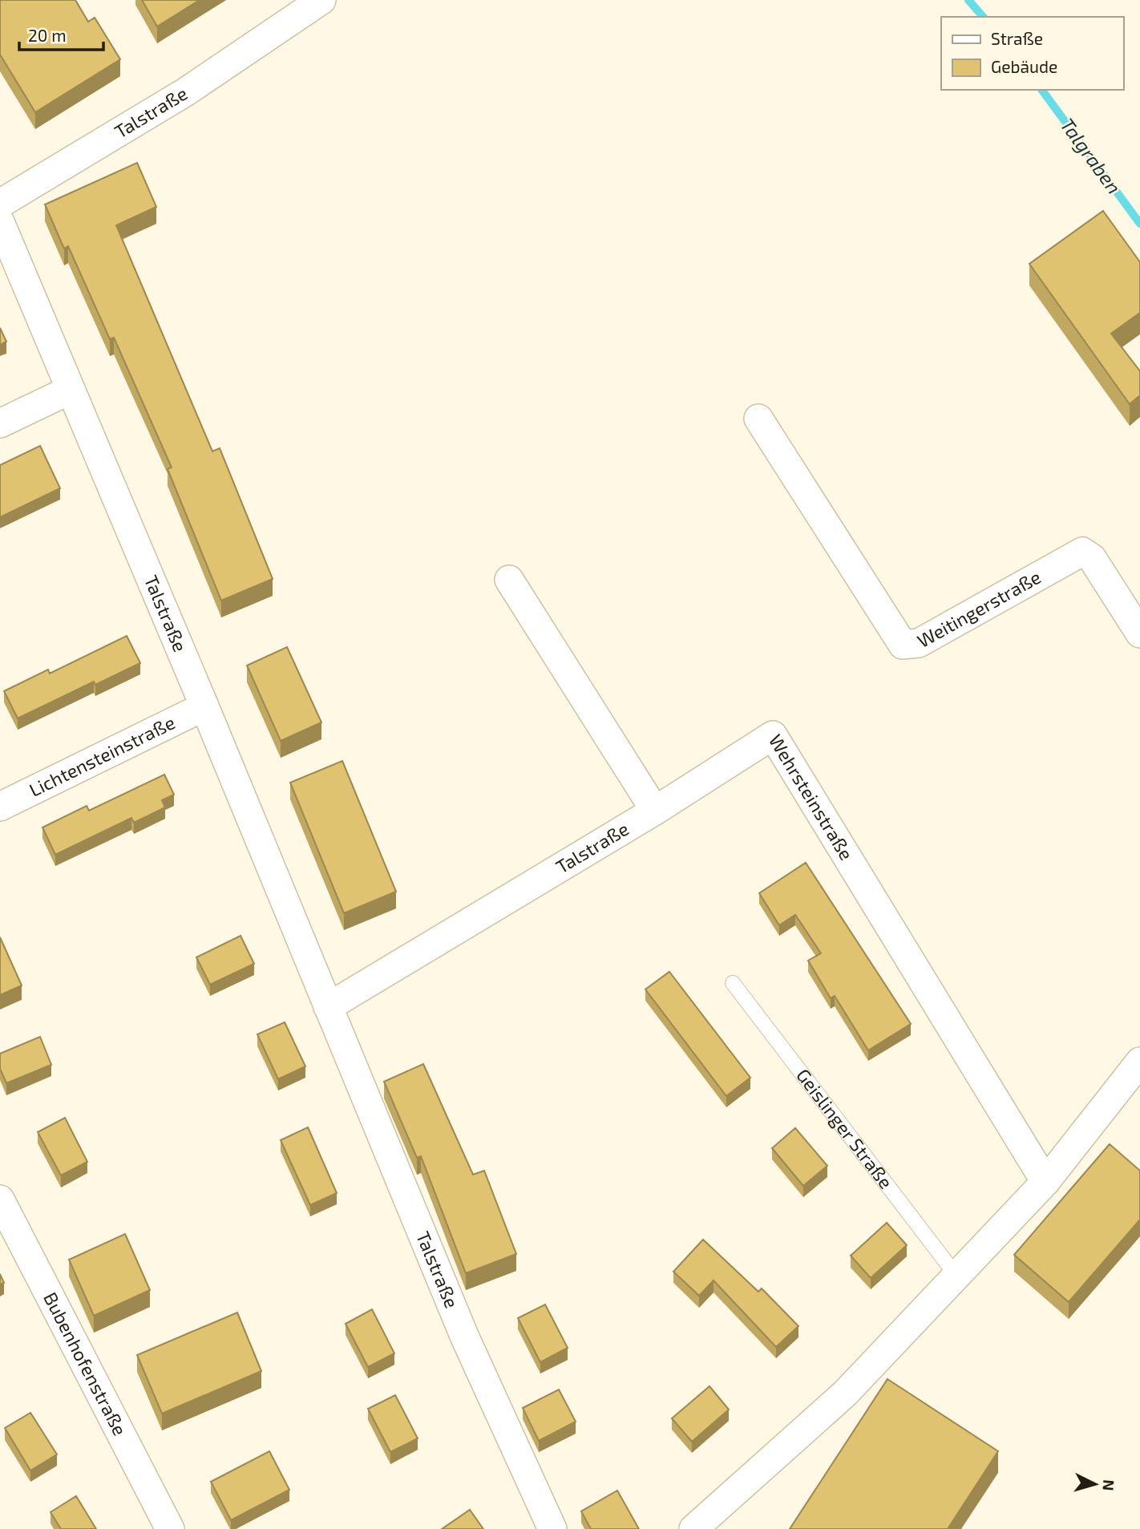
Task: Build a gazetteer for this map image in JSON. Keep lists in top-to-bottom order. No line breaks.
{"streets":{"street":["Talstraße","Weitingerstraße","Lichtensteinstraße","Wehrsteinstraße","Bubenhofenstraße"],"lane":["Geislinger Straße"]},"crossings":[["Talstraße","Lichtensteinstraße"],["Talstraße","Wehrsteinstraße"]],"water":["Talgraben"],"legend":["Straße","Gebäude"],"scale_bar":"20 m","north":"right"}
